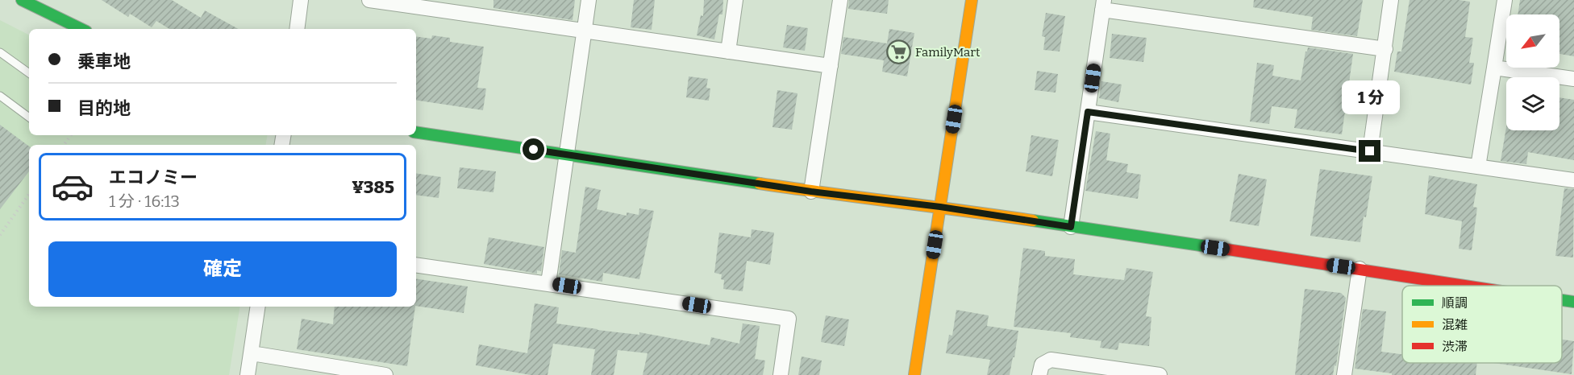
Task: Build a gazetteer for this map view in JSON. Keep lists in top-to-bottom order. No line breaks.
{"places":{"supermarket":["FamilyMart"]},"legend":["順調","混雑","渋滞"],"north":"bottom left","page":{"banner":["乗車地","目的地"],"bubble":"1 分","list":[{"name":"エコノミー","note":"1 分 · 16:13","value":"¥385"}],"buttons":"確定"}}
